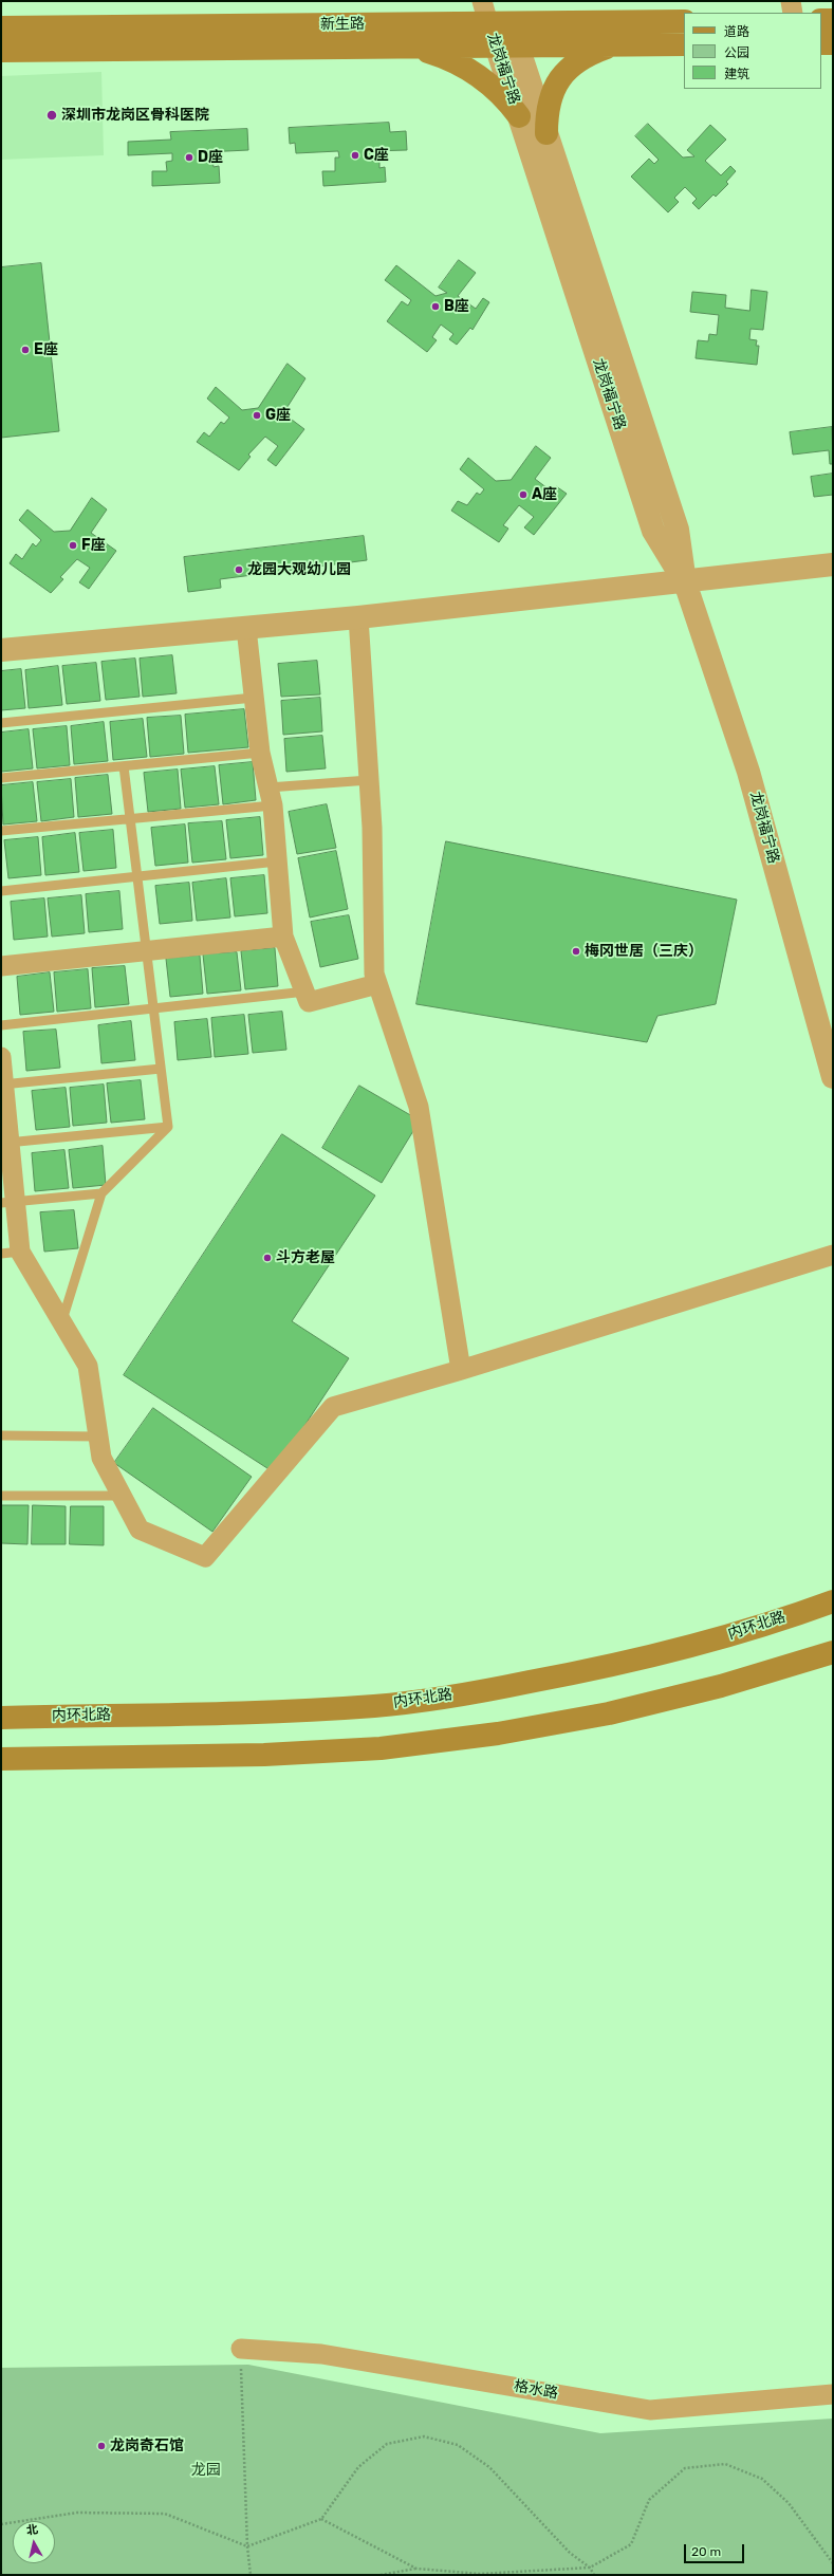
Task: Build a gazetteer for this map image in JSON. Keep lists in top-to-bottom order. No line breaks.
{"streets":{"main road":["新生路","内环北路"],"street":["龙岗福宁路","格水路"]},"crossings":[["新生路","龙岗福宁路"]],"parks":["龙园"],"places":["深圳市龙岗区骨科医院","C座","D座","B座","E座","G座","A座","F座","龙园大观幼儿园","梅冈世居（三庆）","斗方老屋","龙岗奇石馆"],"legend":["道路","公园","建筑"],"scale_bar":"20 m","north":"top"}
